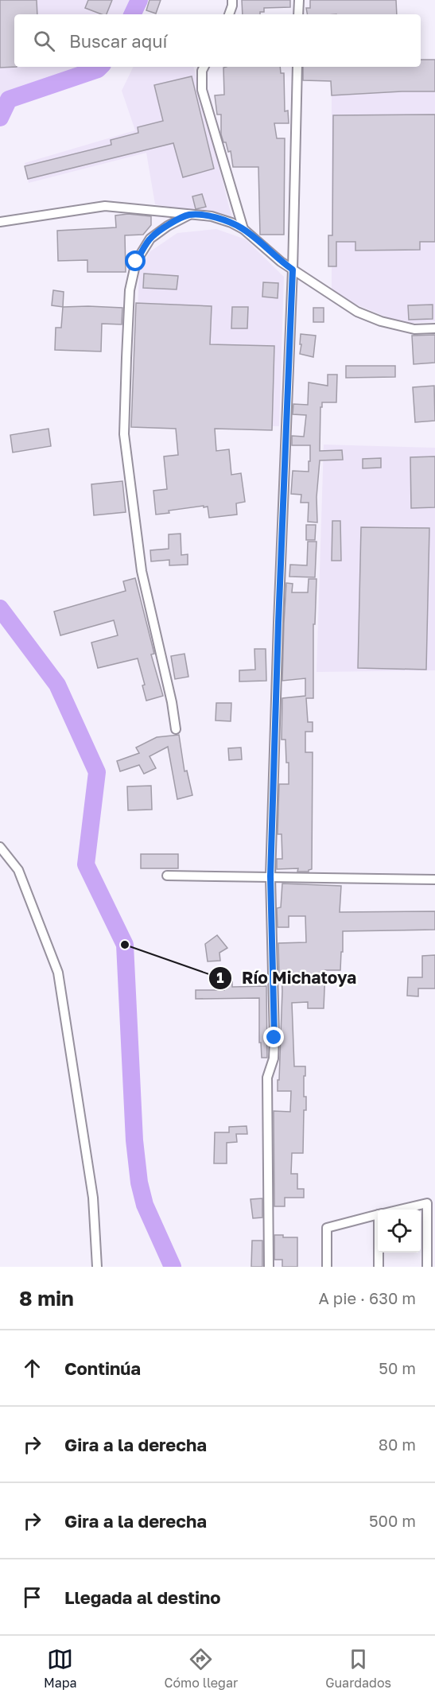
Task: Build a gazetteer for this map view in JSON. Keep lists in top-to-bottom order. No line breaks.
{"places":["Río Michatoya"],"page":{"search":"Buscar aquí","heading":["8 min","A pie · 630 m"],"list":[["Continúa","50 m"],["Gira a la derecha","80 m"],["Gira a la derecha","500 m"],"Llegada al destino"],"nav":["Mapa","Cómo llegar","Guardados"]}}
